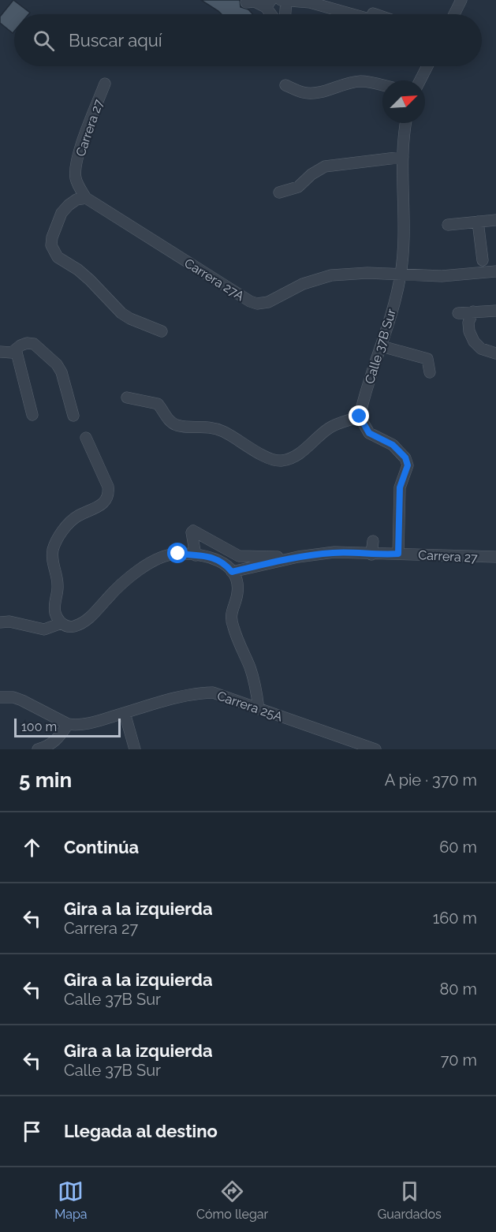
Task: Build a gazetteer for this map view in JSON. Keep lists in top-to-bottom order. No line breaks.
{"streets":{"street":["Carrera 27","Carrera 27A","Calle 37B Sur","Carrera 25A"]},"crossings":[["Carrera 27","Carrera 27A"],["Carrera 27A","Calle 37B Sur"]],"scale_bar":"100 m","north":"top right","page":{"search":"Buscar aquí","scale":"100 m","heading":["5 min","A pie · 370 m"],"list":[["Continúa","60 m"],["Gira a la izquierda","Carrera 27","160 m"],["Gira a la izquierda","Calle 37B Sur","80 m"],["Gira a la izquierda","Calle 37B Sur","70 m"],"Llegada al destino"],"nav":["Mapa","Cómo llegar","Guardados"]}}
